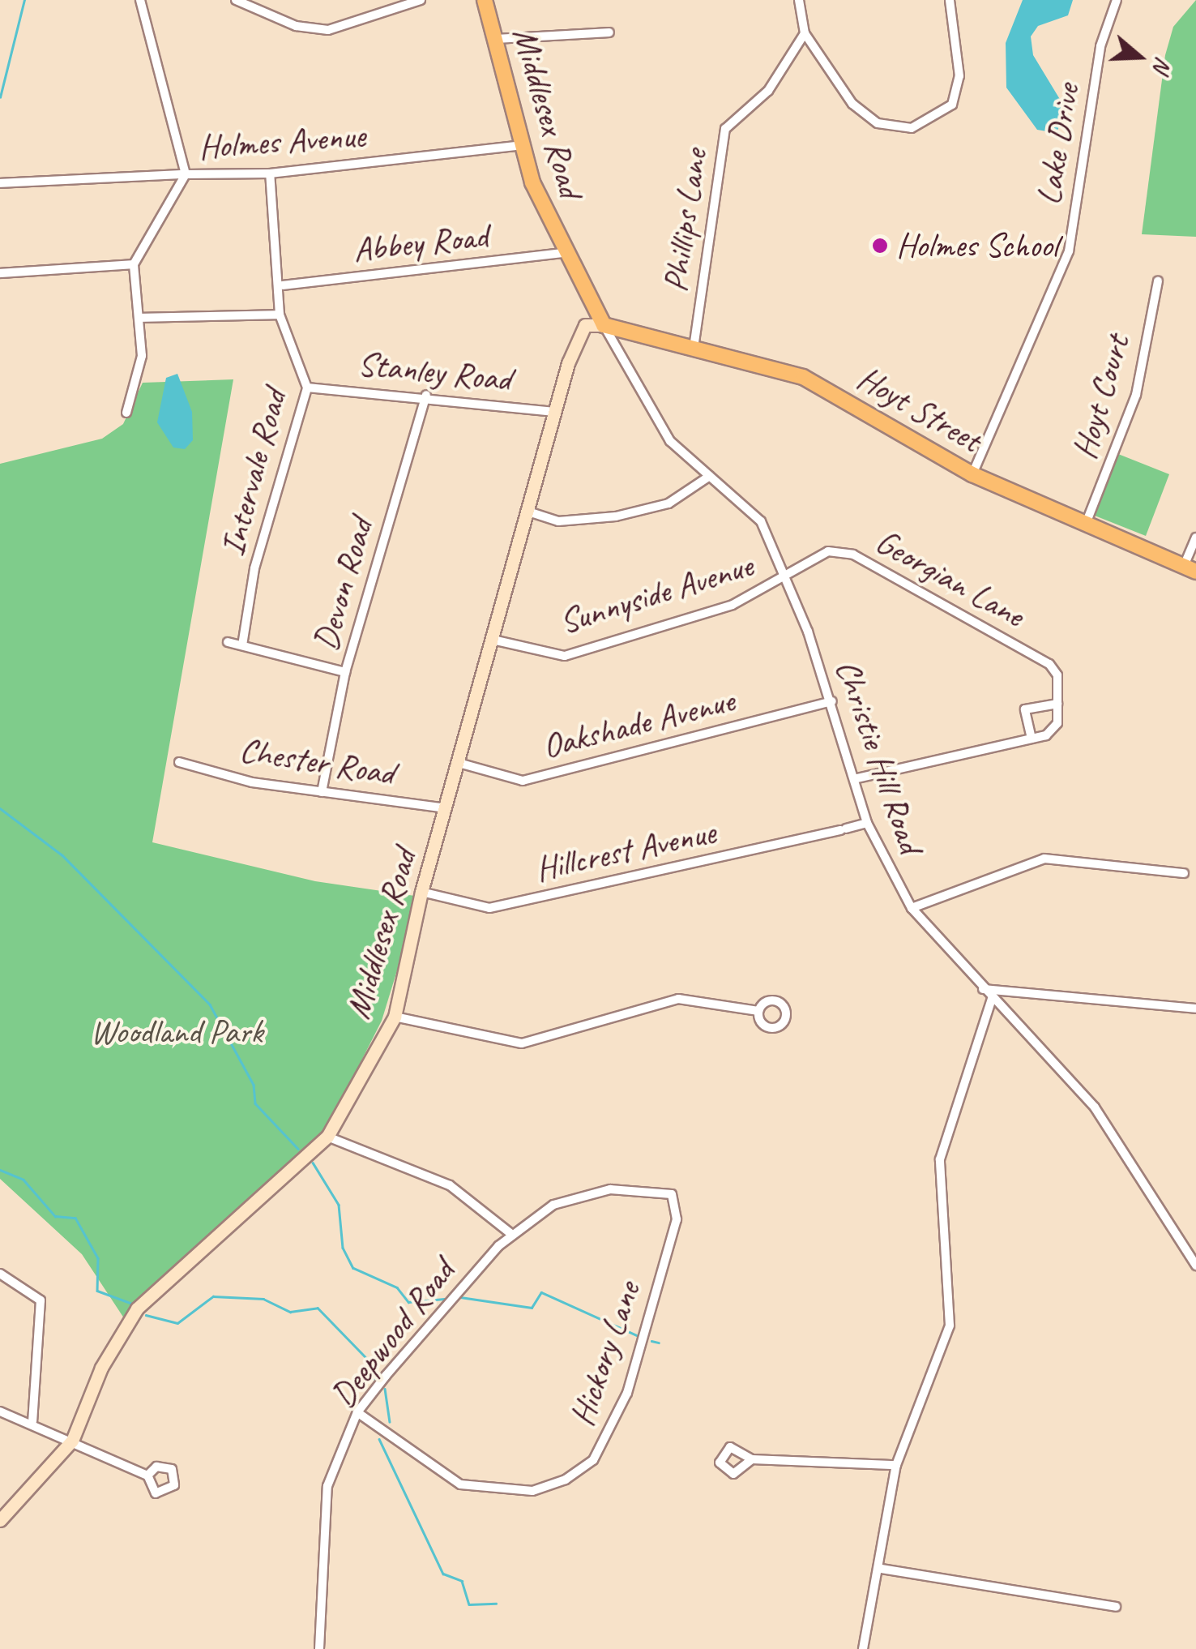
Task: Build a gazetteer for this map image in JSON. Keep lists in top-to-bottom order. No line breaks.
{"streets":{"main road":["Middlesex Road","Hoyt Street"],"street":["Holmes Avenue","Lake Drive","Phillips Lane","Abbey Road","Stanley Road","Hoyt Court","Intervale Road","Georgian Lane","Devon Road","Sunnyside Avenue","Oakshade Avenue","Christie Hill Road","Chester Road","Hillcrest Avenue","Deepwood Road","Hickory Lane"]},"crossings":[["Middlesex Road","Holmes Avenue"],["Middlesex Road","Abbey Road"],["Middlesex Road","Stanley Road"],["Middlesex Road","Hoyt Street"],["Middlesex Road","Sunnyside Avenue"],["Middlesex Road","Oakshade Avenue"],["Middlesex Road","Christie Hill Road"],["Middlesex Road","Chester Road"],["Middlesex Road","Hillcrest Avenue"],["Holmes Avenue","Intervale Road"],["Lake Drive","Hoyt Street"],["Phillips Lane","Hoyt Street"],["Abbey Road","Intervale Road"],["Stanley Road","Intervale Road"],["Stanley Road","Devon Road"],["Hoyt Court","Hoyt Street"],["Hoyt Street","Christie Hill Road"],["Georgian Lane","Sunnyside Avenue"],["Georgian Lane","Christie Hill Road"],["Devon Road","Chester Road"],["Sunnyside Avenue","Christie Hill Road"],["Oakshade Avenue","Christie Hill Road"],["Christie Hill Road","Hillcrest Avenue"],["Deepwood Road","Hickory Lane"]],"parks":["Woodland Park"],"places":["Holmes School"],"north":"right"}
